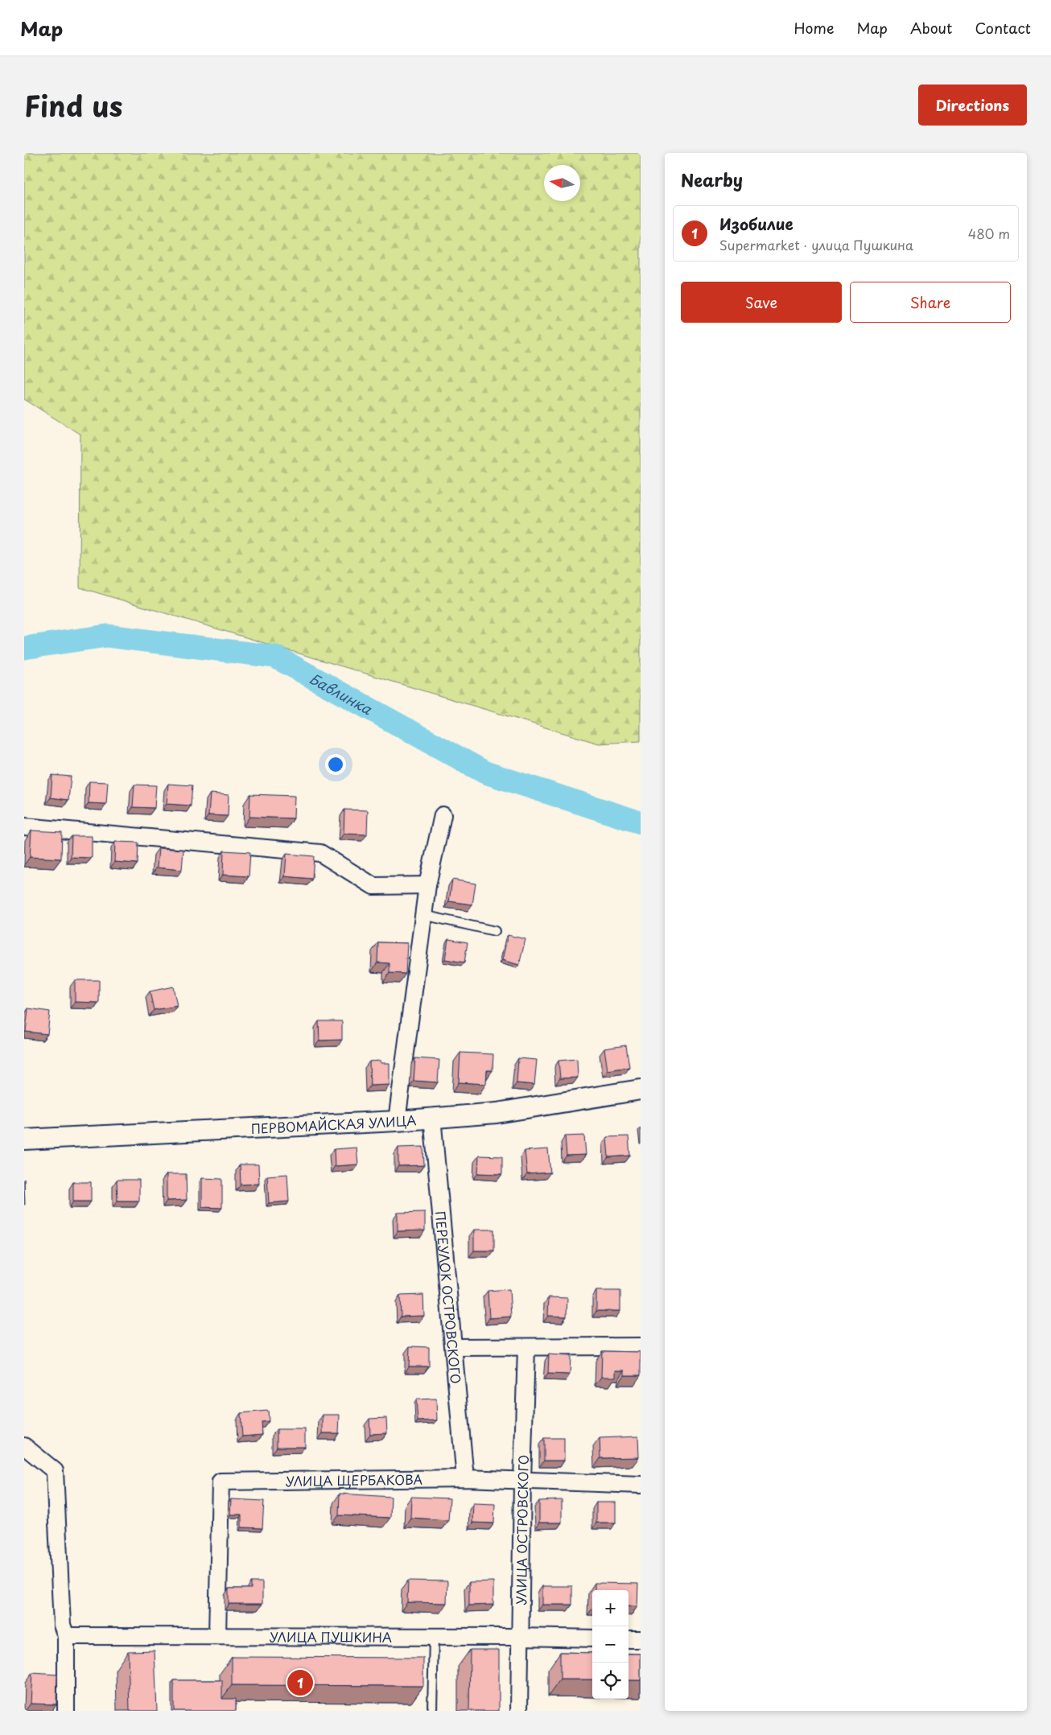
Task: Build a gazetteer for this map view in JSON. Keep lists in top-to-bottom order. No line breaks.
{"streets":{"street":["ПЕРВОМАЙСКАЯ УЛИЦА","ПЕРЕУЛОК ОСТРОВСКОГО","УЛИЦА ЩЕРБАКОВА","УЛИЦА ОСТРОВСКОГО","УЛИЦА ПУШКИНА"]},"crossings":[["ПЕРВОМАЙСКАЯ УЛИЦА","ПЕРЕУЛОК ОСТРОВСКОГО"],["ПЕРЕУЛОК ОСТРОВСКОГО","УЛИЦА ЩЕРБАКОВА"],["УЛИЦА ЩЕРБАКОВА","УЛИЦА ОСТРОВСКОГО"],["УЛИЦА ЩЕРБАКОВА","УЛИЦА ПУШКИНА"],["УЛИЦА ОСТРОВСКОГО","УЛИЦА ПУШКИНА"]],"water":["Бавлинка"],"north":"left","page":{"header":"Map","nav":["Home","Map","About","Contact"],"title":"Find us","buttons":["Directions",["Save","Share"]],"heading":"Nearby","list":[{"mark":"1","name":"Изобилие","note":"Supermarket · улица Пушкина","value":"480 m"}],"map_buttons":["+","−"],"pins":"1"}}
